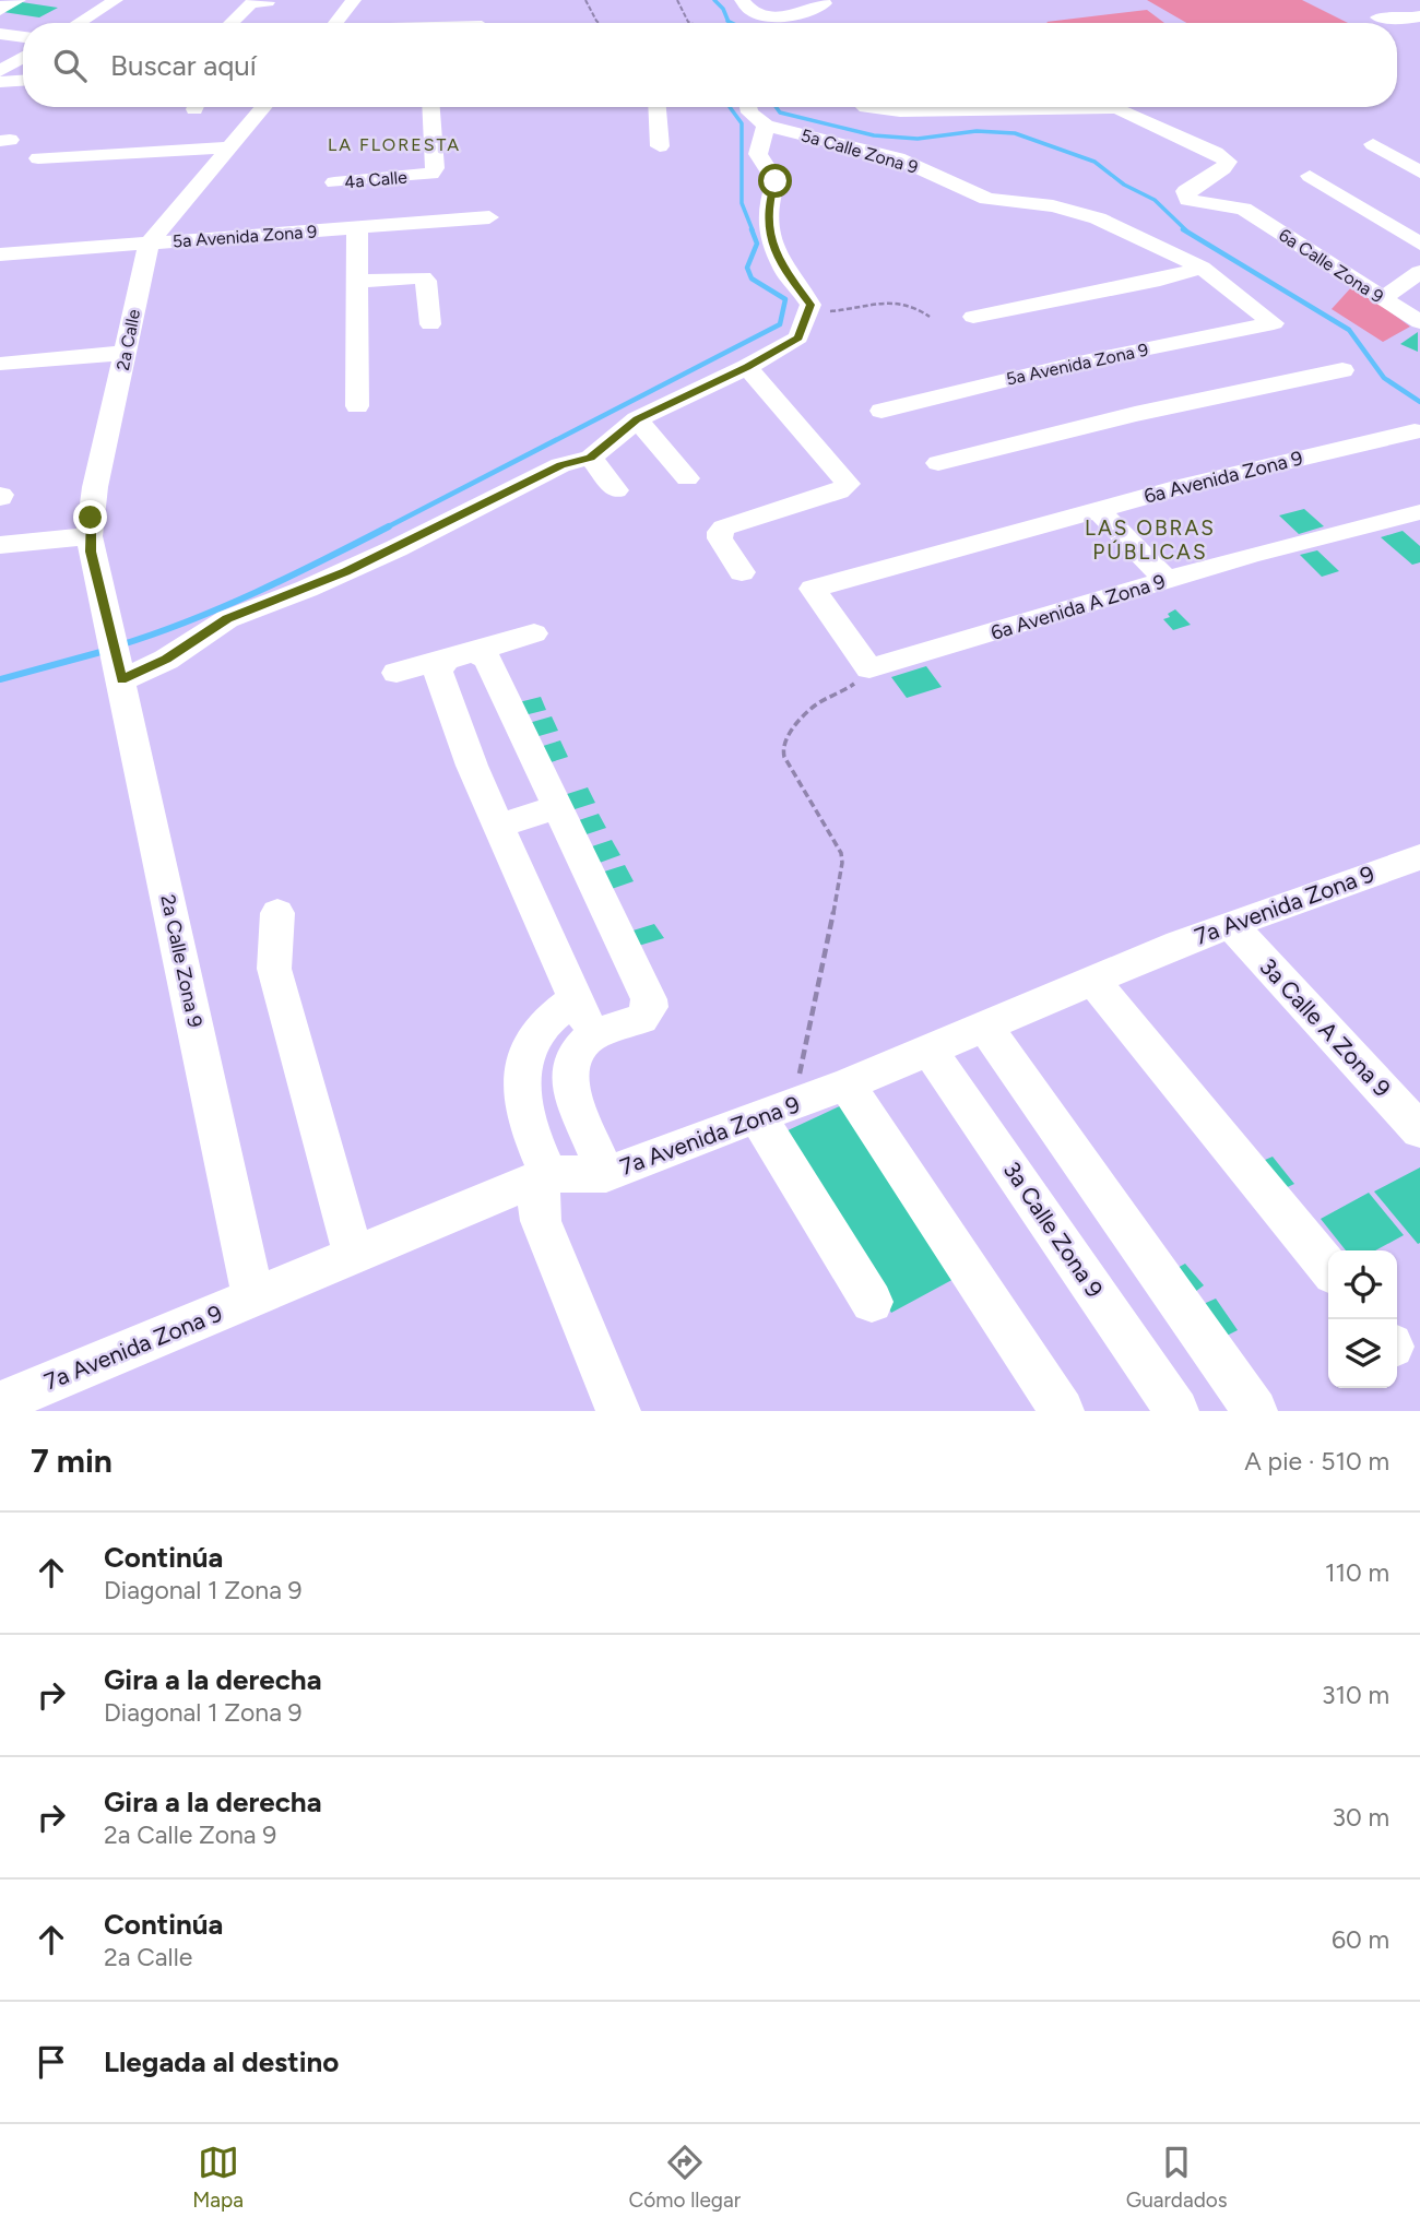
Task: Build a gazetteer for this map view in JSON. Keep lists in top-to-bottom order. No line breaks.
{"streets":{"street":["5a Calle Zona 9","4a Calle","5a Avenida Zona 9","6a Calle Zona 9","2a Calle","6a Avenida Zona 9","6a Avenida A Zona 9","7a Avenida Zona 9","2a Calle Zona 9","3a Calle A Zona 9","3a Calle Zona 9"]},"crossings":[["5a Calle Zona 9","5a Avenida Zona 9"],["5a Avenida Zona 9","2a Calle"],["2a Calle","2a Calle Zona 9"],["6a Avenida Zona 9","6a Avenida A Zona 9"],["7a Avenida Zona 9","2a Calle Zona 9"],["7a Avenida Zona 9","3a Calle A Zona 9"],["7a Avenida Zona 9","3a Calle Zona 9"]],"districts":["LA FLORESTA","LAS OBRAS PÚBLICAS"],"page":{"search":"Buscar aquí","heading":["7 min","A pie · 510 m"],"list":[["Continúa","Diagonal 1 Zona 9","110 m"],["Gira a la derecha","Diagonal 1 Zona 9","310 m"],["Gira a la derecha","2a Calle Zona 9","30 m"],["Continúa","2a Calle","60 m"],"Llegada al destino"],"nav":["Mapa","Cómo llegar","Guardados"]}}
